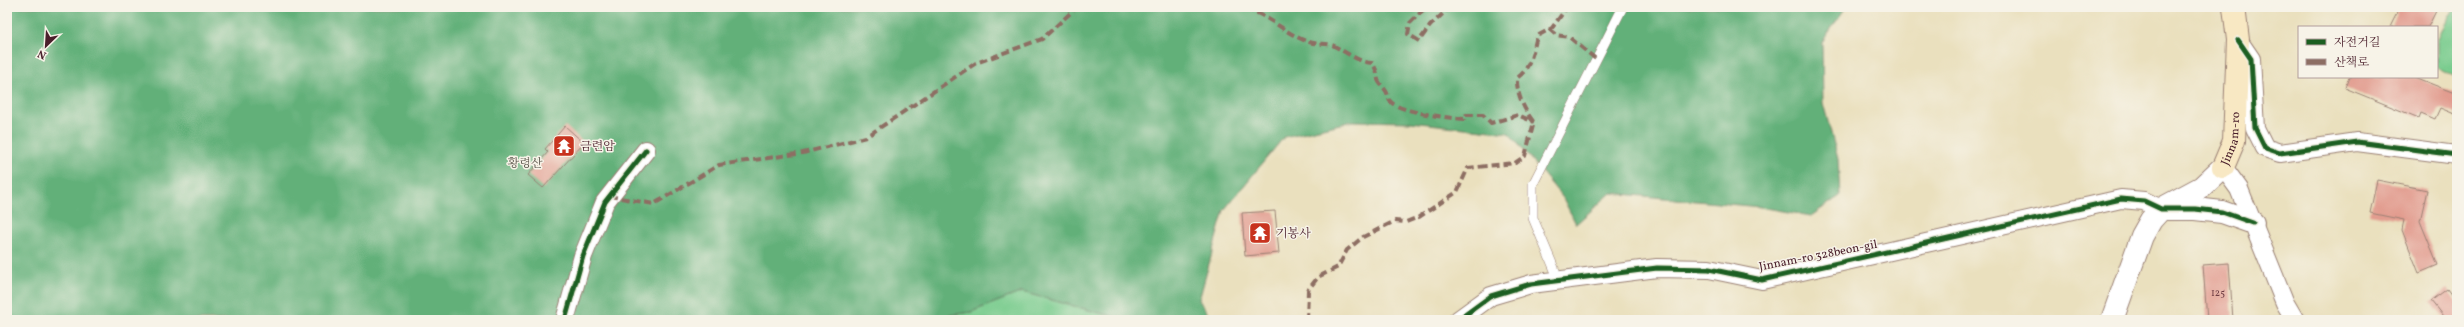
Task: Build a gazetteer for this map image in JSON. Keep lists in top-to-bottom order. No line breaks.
{"streets":{"main road":["Jinnam-ro"],"street":["Jinnam-ro 328beon-gil"]},"crossings":[["Jinnam-ro","Jinnam-ro 328beon-gil"]],"parks":["황령산"],"places":{"temple":["금련암","기봉사"]},"house_numbers":["125"],"legend":["자전거길","산책로"],"north":"bottom left"}
